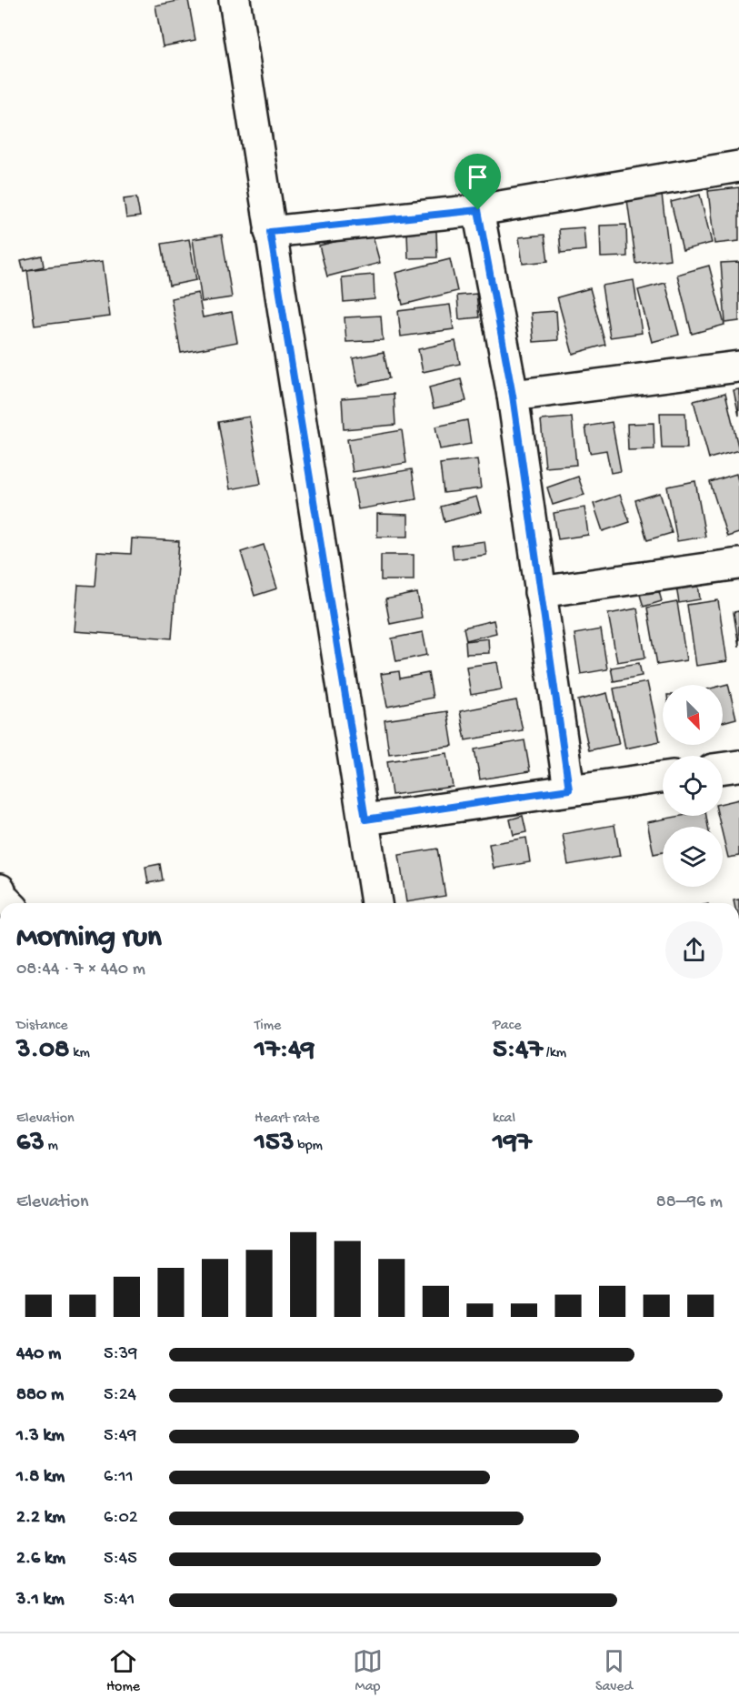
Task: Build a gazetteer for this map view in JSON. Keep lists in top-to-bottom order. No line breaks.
{"north":"bottom right","page":{"heading":["Morning run","08:44 · 7 × 440 m"],"stats":[["Distance","3.08 km"],["Time","17:49"],["Pace","5:47 /km"],["Elevation","63 m"],["Heart rate","153 bpm"],["kcal","197"]],"chart":["Elevation","88–96 m"],"list":[{"name":"440 m","note":"5:39"},{"name":"880 m","note":"5:24"},{"name":"1.3 km","note":"5:49"},{"name":"1.8 km","note":"6:11"},{"name":"2.2 km","note":"6:02"},{"name":"2.6 km","note":"5:45"},{"name":"3.1 km","note":"5:41"}],"tabs":["Home","Map","Saved"]}}
